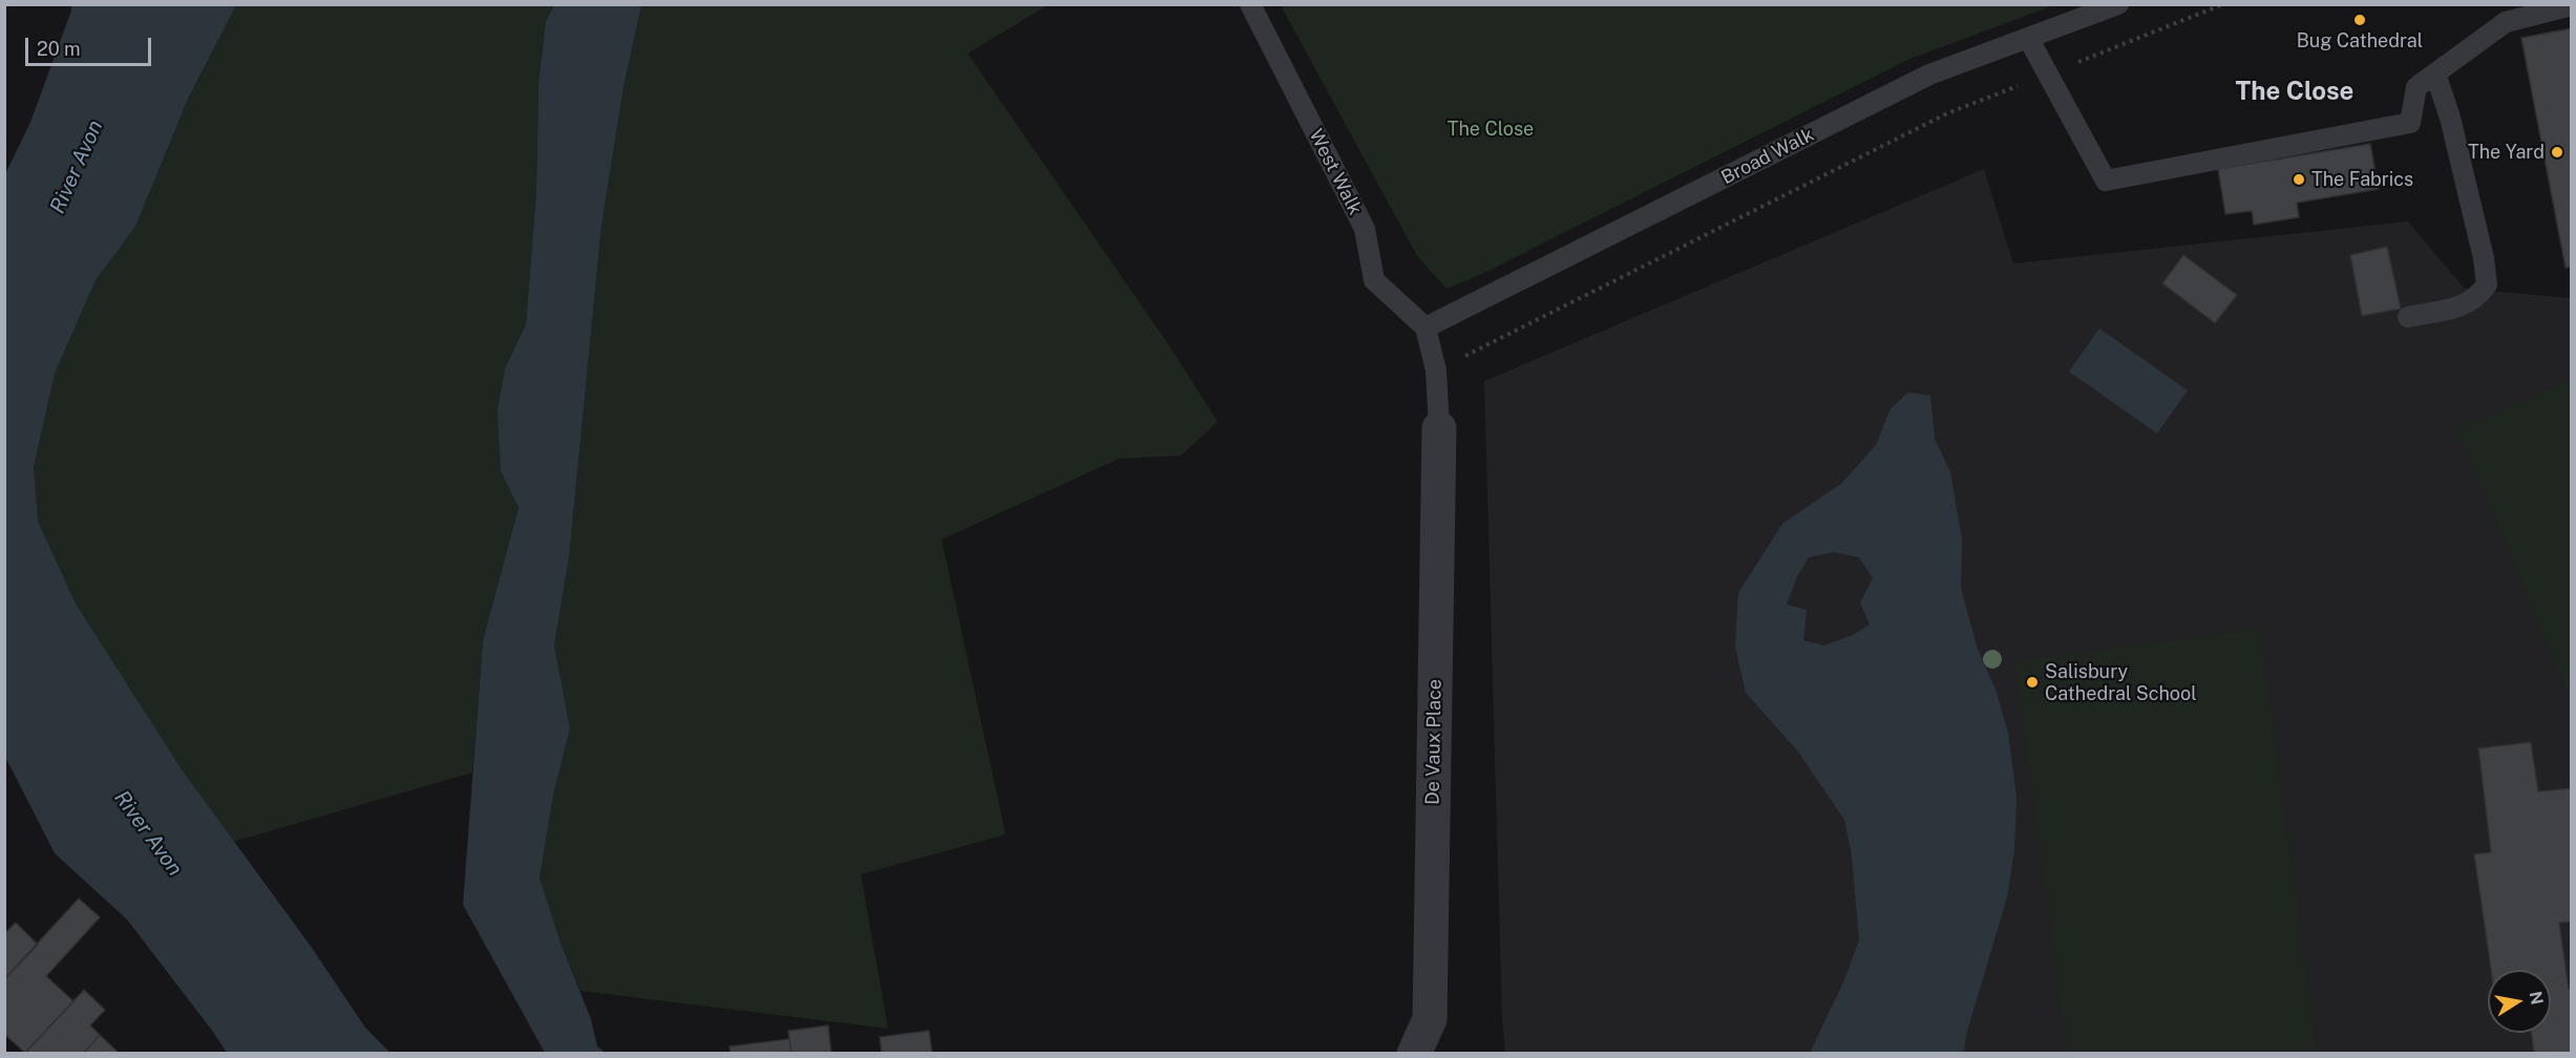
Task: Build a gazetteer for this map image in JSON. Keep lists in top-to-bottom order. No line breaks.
{"streets":{"street":["De Vaux Place"],"lane":["Broad Walk","West Walk"]},"crossings":[["Broad Walk","West Walk"]],"districts":["The Close"],"water":["River Avon"],"parks":["The Close"],"places":["Bug Cathedral","The Yard","The Fabrics","Salisbury Cathedral School"],"scale_bar":"20 m","north":"right"}
